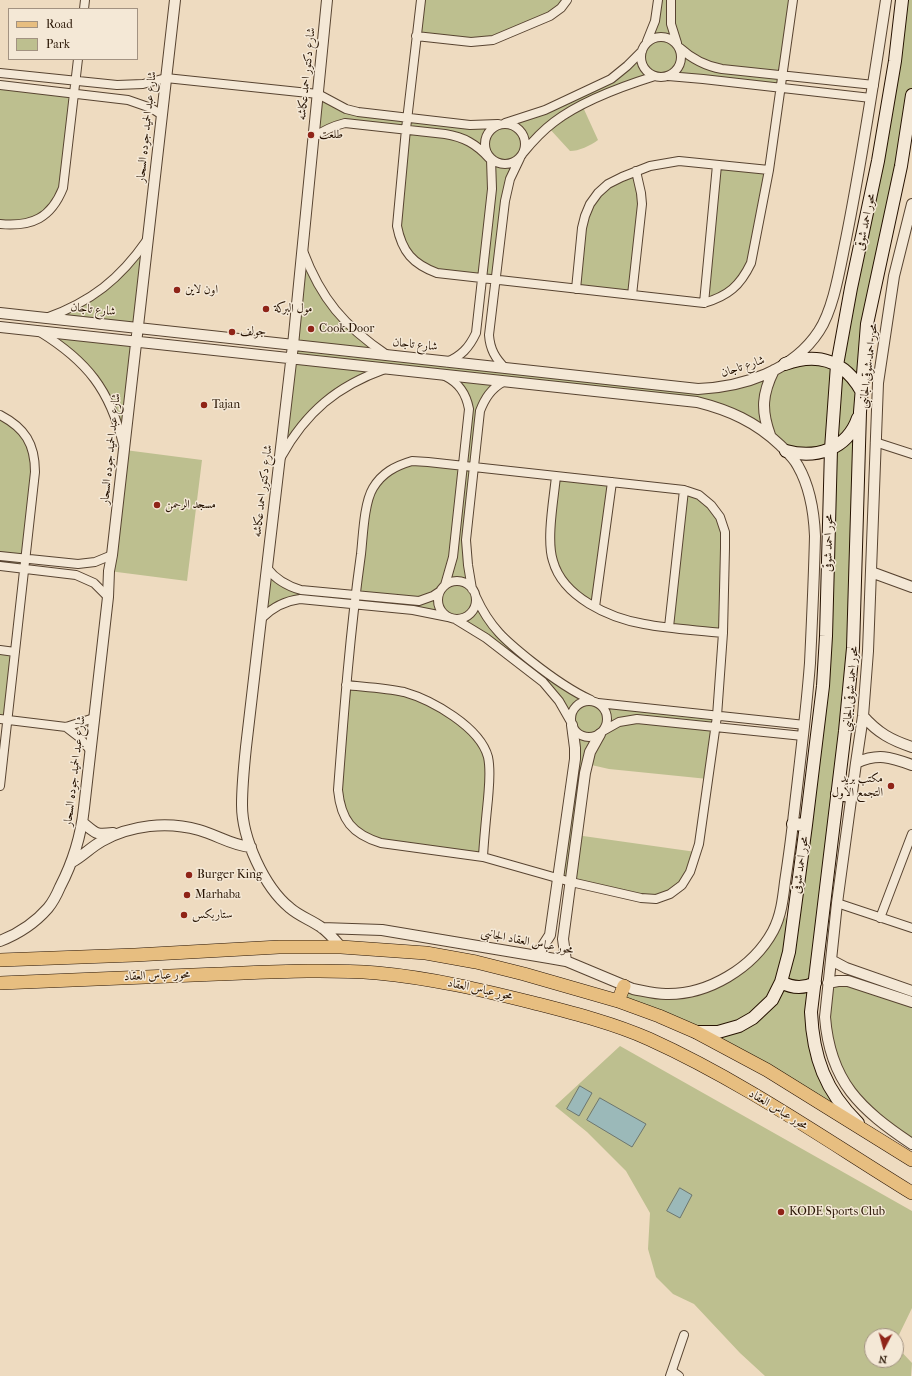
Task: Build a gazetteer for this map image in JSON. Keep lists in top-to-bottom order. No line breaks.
{"streets":{"main road":["محور احمد شوقى","محور عباس العقاد"],"street":["شارع دكتور احمد عكاشه","شارع عبد الحميد جوده السحار","شارع تاجان","محور احمد شوقى الجانبى","محور عباس العقاد الجانبى"]},"crossings":[["شارع دكتور احمد عكاشه","شارع تاجان"],["شارع دكتور احمد عكاشه","محور عباس العقاد الجانبى"],["شارع دكتور احمد عكاشه","محور عباس العقاد"],["شارع عبد الحميد جوده السحار","شارع تاجان"],["محور احمد شوقى","شارع تاجان"],["محور احمد شوقى","محور عباس العقاد"]],"places":["طلعت","اون لاين","مول البركة","Cook Door","جولف","Tajan","مسجد الرحمن","مكتب بريد التجمع الاول","Burger King","Marhaba","ستاربكس","KODE Sports Club"],"legend":["Road","Park"],"north":"bottom"}
